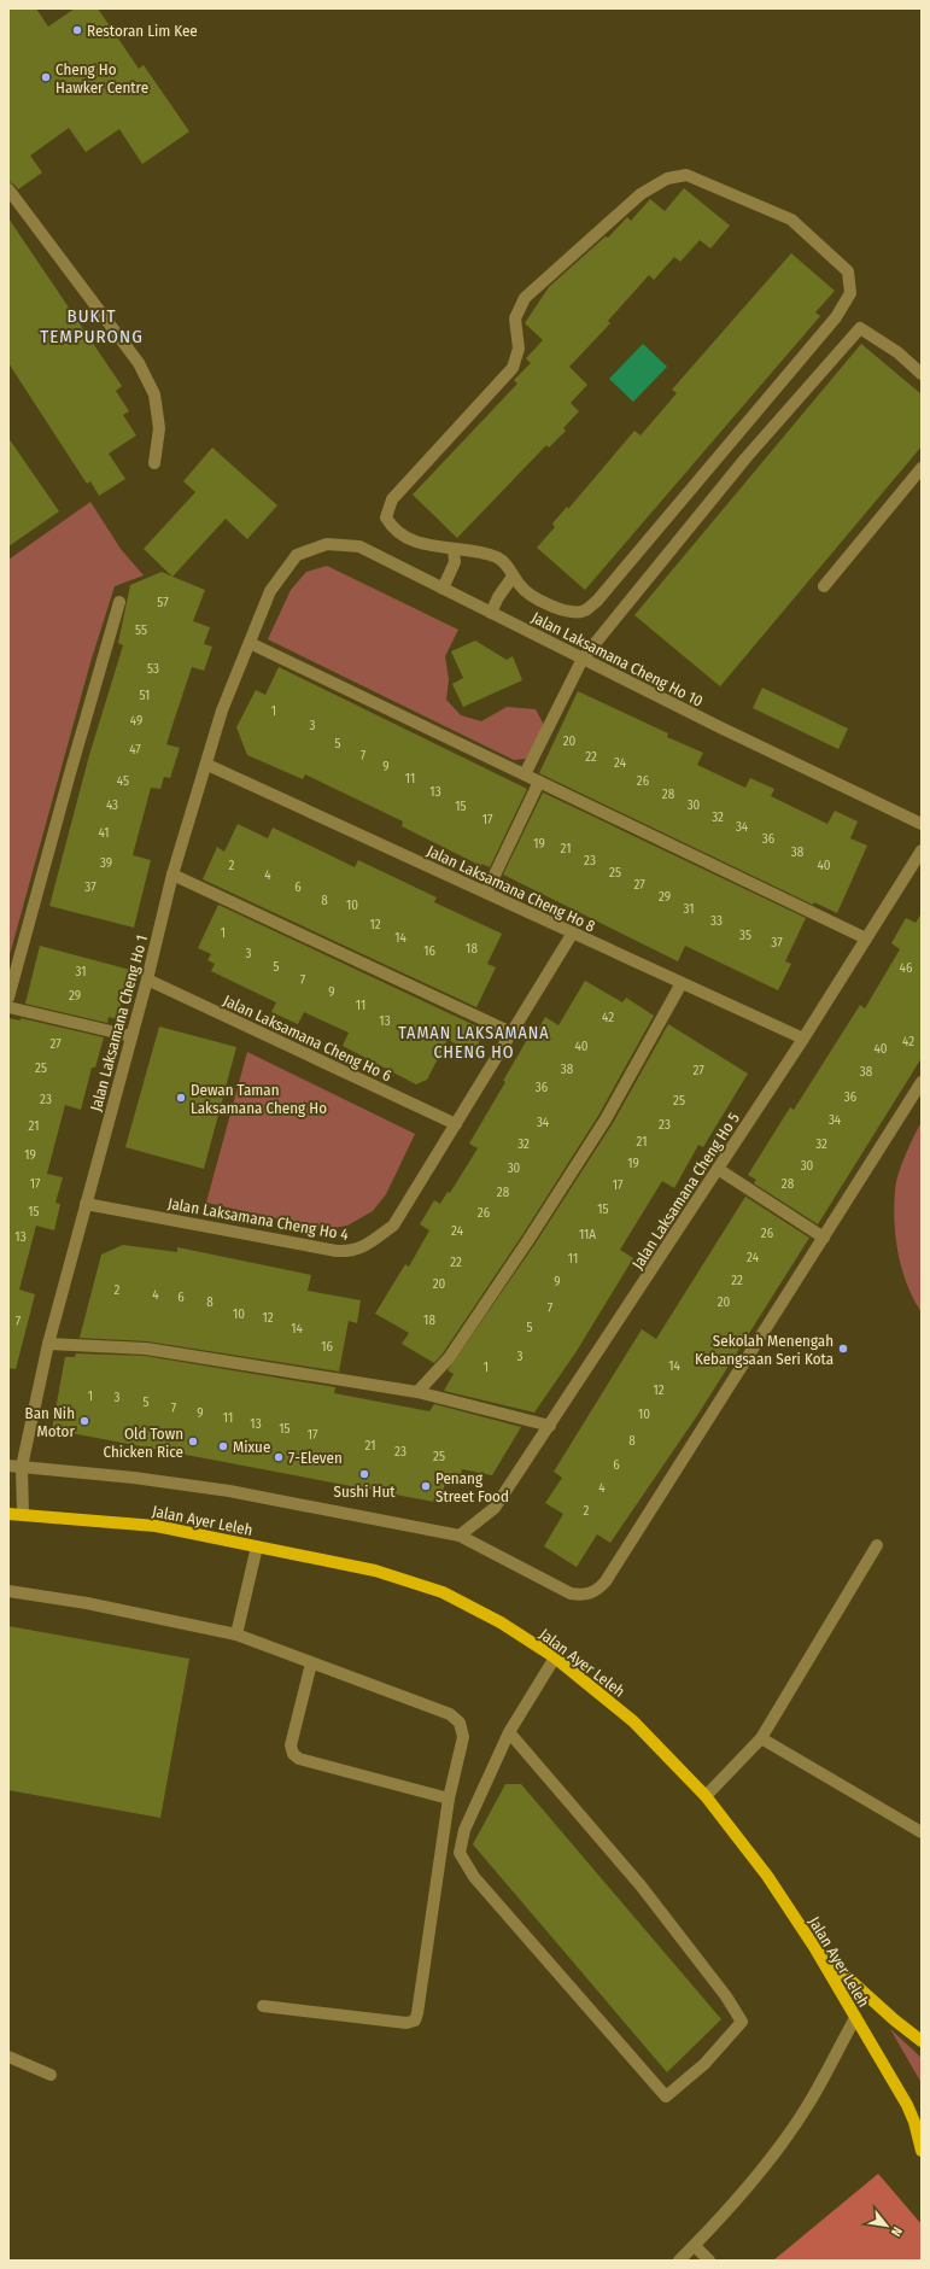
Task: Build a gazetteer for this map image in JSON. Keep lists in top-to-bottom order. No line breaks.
{"streets":{"main road":["Jalan Ayer Leleh"],"street":["Jalan Laksamana Cheng Ho 10","Jalan Laksamana Cheng Ho 8","Jalan Laksamana Cheng Ho 1","Jalan Laksamana Cheng Ho 6","Jalan Laksamana Cheng Ho 5","Jalan Laksamana Cheng Ho 4"]},"crossings":[["Jalan Laksamana Cheng Ho 10","Jalan Laksamana Cheng Ho 1"],["Jalan Laksamana Cheng Ho 8","Jalan Laksamana Cheng Ho 1"],["Jalan Laksamana Cheng Ho 8","Jalan Laksamana Cheng Ho 5"],["Jalan Laksamana Cheng Ho 8","Jalan Laksamana Cheng Ho 4"],["Jalan Laksamana Cheng Ho 1","Jalan Laksamana Cheng Ho 6"],["Jalan Laksamana Cheng Ho 1","Jalan Laksamana Cheng Ho 4"],["Jalan Laksamana Cheng Ho 1","Jalan Ayer Leleh"],["Jalan Laksamana Cheng Ho 6","Jalan Laksamana Cheng Ho 4"]],"districts":["BUKIT TEMPURONG","TAMAN LAKSAMANA CHENG HO"],"places":["Restoran Lim Kee","Cheng Ho Hawker Centre","Dewan Taman Laksamana Cheng Ho","Sekolah Menengah Kebangsaan Seri Kota","Ban Nih Motor","Old Town Chicken Rice","Mixue","7-Eleven","Sushi Hut","Penang Street Food"],"house_numbers":["57","55","53","51","1","49","3","20","5","47","7","22","24","9","11","45","26","13","28","43","30","15","32","17","34","41","36","19","21","38","23","39","2","40","25","4","27","37","6","29","8","10","31","33","12","1","35","14","37","18","16","3","5","46","31","7","9","29","11","42","13","42","27","40","40","25","38","27","38","36","36","23","25","34","34","23","21","21","32","32","19","19","30","30","17","28","17","28","15","15","26","24","26","11A","13","24","11","22","22","9","20","2","4","6","8","20","7","10","12","18","7","5","14","16","3","14","1","12","1","3","5","7","9","10","11","13","15","17","8","21","23","25","6","4","2"],"north":"bottom right"}
